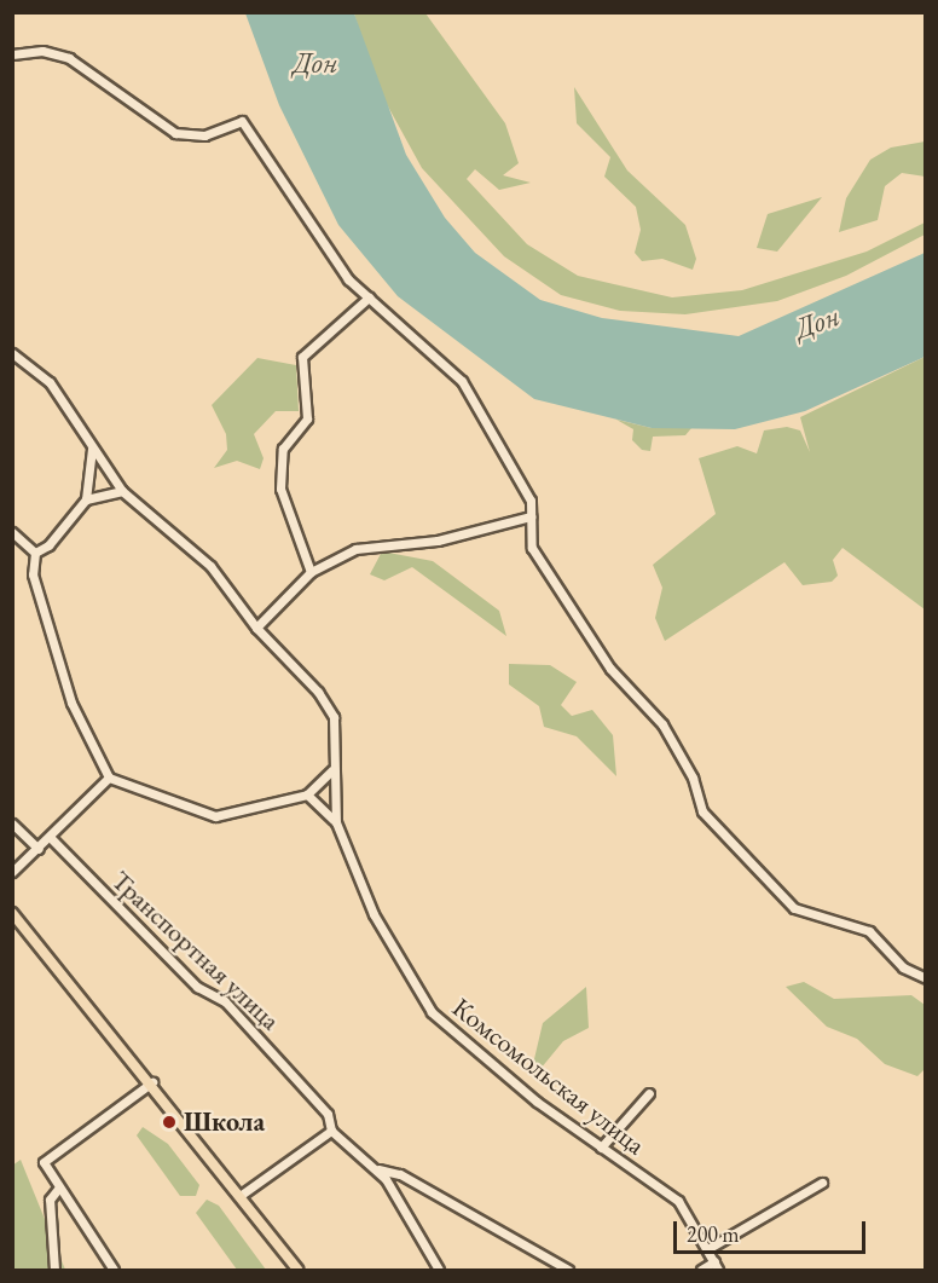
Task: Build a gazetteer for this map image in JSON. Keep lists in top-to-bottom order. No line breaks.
{"streets":{"street":["Транспортная улица","Комсомольская улица"]},"water":["Дон"],"places":["Школа"],"scale_bar":"200 m"}
